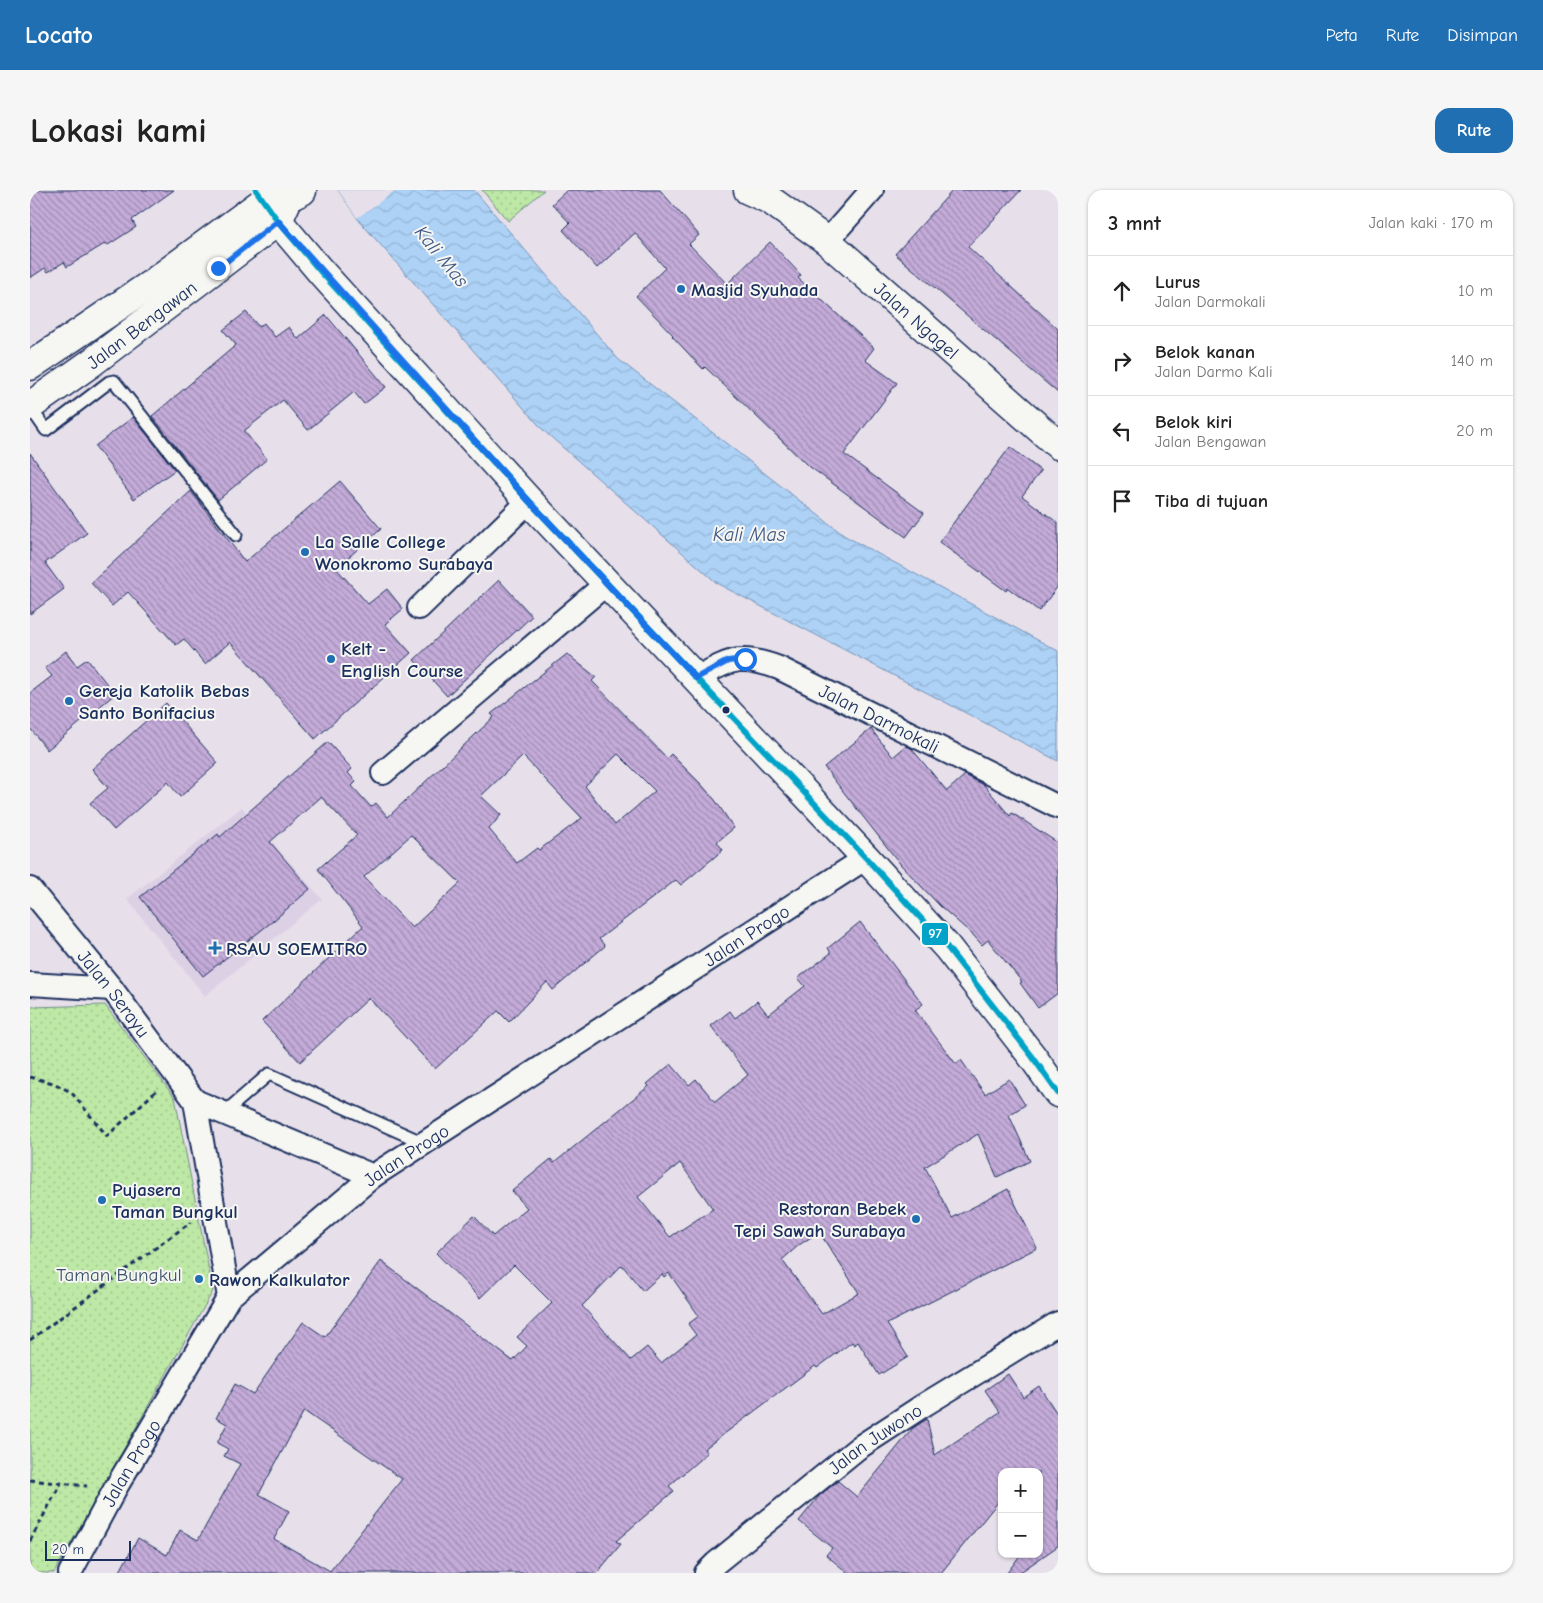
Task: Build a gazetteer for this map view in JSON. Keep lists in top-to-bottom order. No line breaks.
{"streets":{"main road":["Jalan Ngagel","Jalan Bengawan"],"street":["Jalan Darmokali","Jalan Progo","Jalan Serayu","Jalan Juwono"]},"crossings":[["Jalan Progo","Jalan Serayu"]],"water":["Kali Mas"],"parks":["Taman Bungkul"],"places":{"other":["Masjid Syuhada","La Salle College Wonokromo Surabaya","Kelt - English Course","Gereja Katolik Bebas Santo Bonifacius","Pujasera Taman Bungkul","Restoran Bebek Tepi Sawah Surabaya","Rawon Kalkulator"],"health":["RSAU SOEMITRO"]},"lines":["transit line 97"],"scale_bar":"20 m","page":{"header":"Locato","nav":["Peta","Rute","Disimpan"],"buttons":"Rute","title":"Lokasi kami","heading":["3 mnt","Jalan kaki · 170 m"],"list":[["Lurus","Jalan Darmokali","10 m"],["Belok kanan","Jalan Darmo Kali","140 m"],["Belok kiri","Jalan Bengawan","20 m"],"Tiba di tujuan"],"map_buttons":["+","−"],"scale":"20 m"}}
